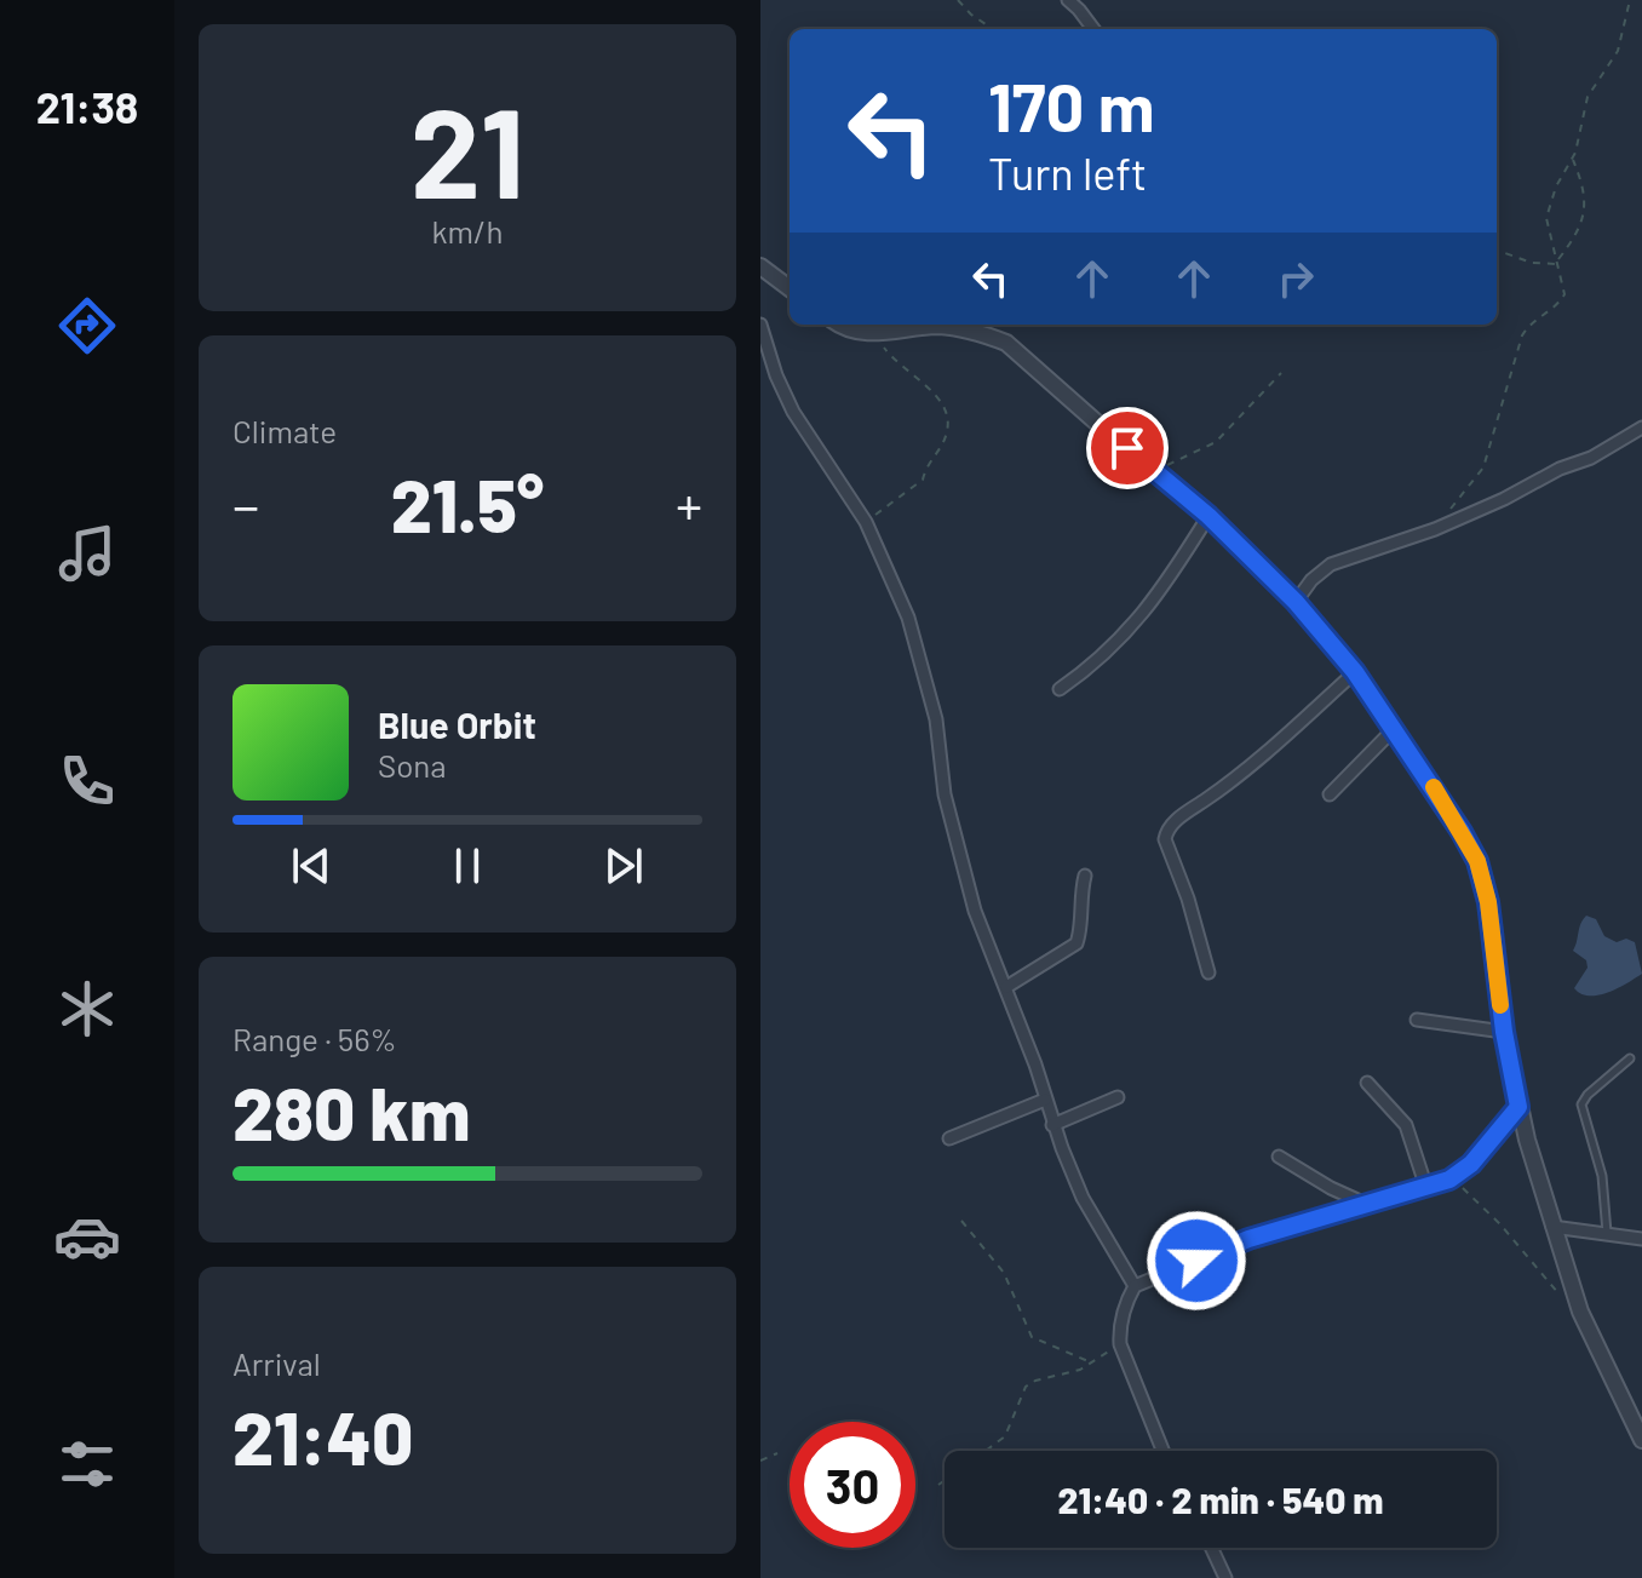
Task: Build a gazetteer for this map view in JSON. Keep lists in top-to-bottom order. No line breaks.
{"page":{"tabs":"21:38","tile":[["21","km/h"],"Climate",["Range · 56%","280 km"],["Arrival","21:40"]],"turn":["170 m","Turn left"],"heat":["−","21.5°","+"],"song":["Blue Orbit","Sona"],"limit":"30","trip":"21:40 · 2 min · 540 m"}}
